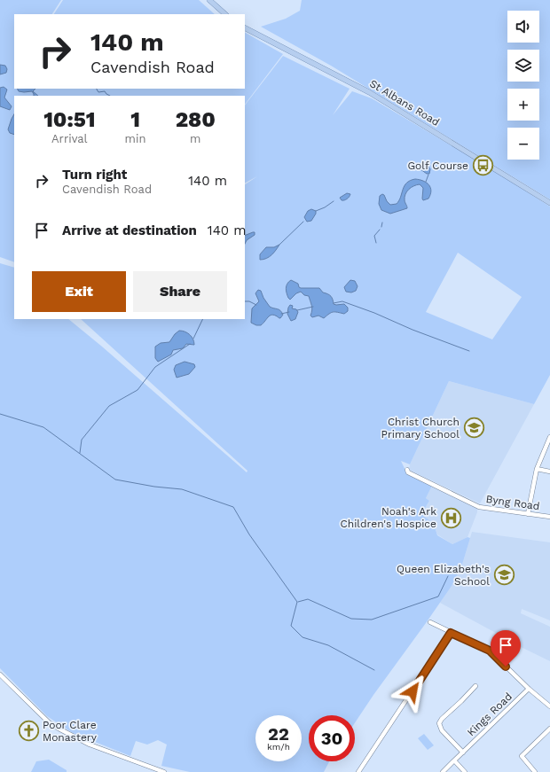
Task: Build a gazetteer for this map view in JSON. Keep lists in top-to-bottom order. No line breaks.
{"streets":{"main road":["St Albans Road"],"street":["Byng Road","Kings Road"]},"places":{"bus stop":["Golf Course"],"school or university":["Christ Church Primary School","Queen Elizabeth's School"],"hospital":["Noah's Ark Children's Hospice"],"church":["Poor Clare Monastery"]},"page":{"map_buttons":["+","−"],"turn":["140 m","Cavendish Road"],"eta":["10:51","Arrival","1","min","280","m"],"list":[{"name":"Turn right","note":"Cavendish Road","value":"140 m"},{"name":"Arrive at destination","value":"140 m"}],"buttons":["Exit","Share"],"speed":"22 km/h","limit":"30"}}
